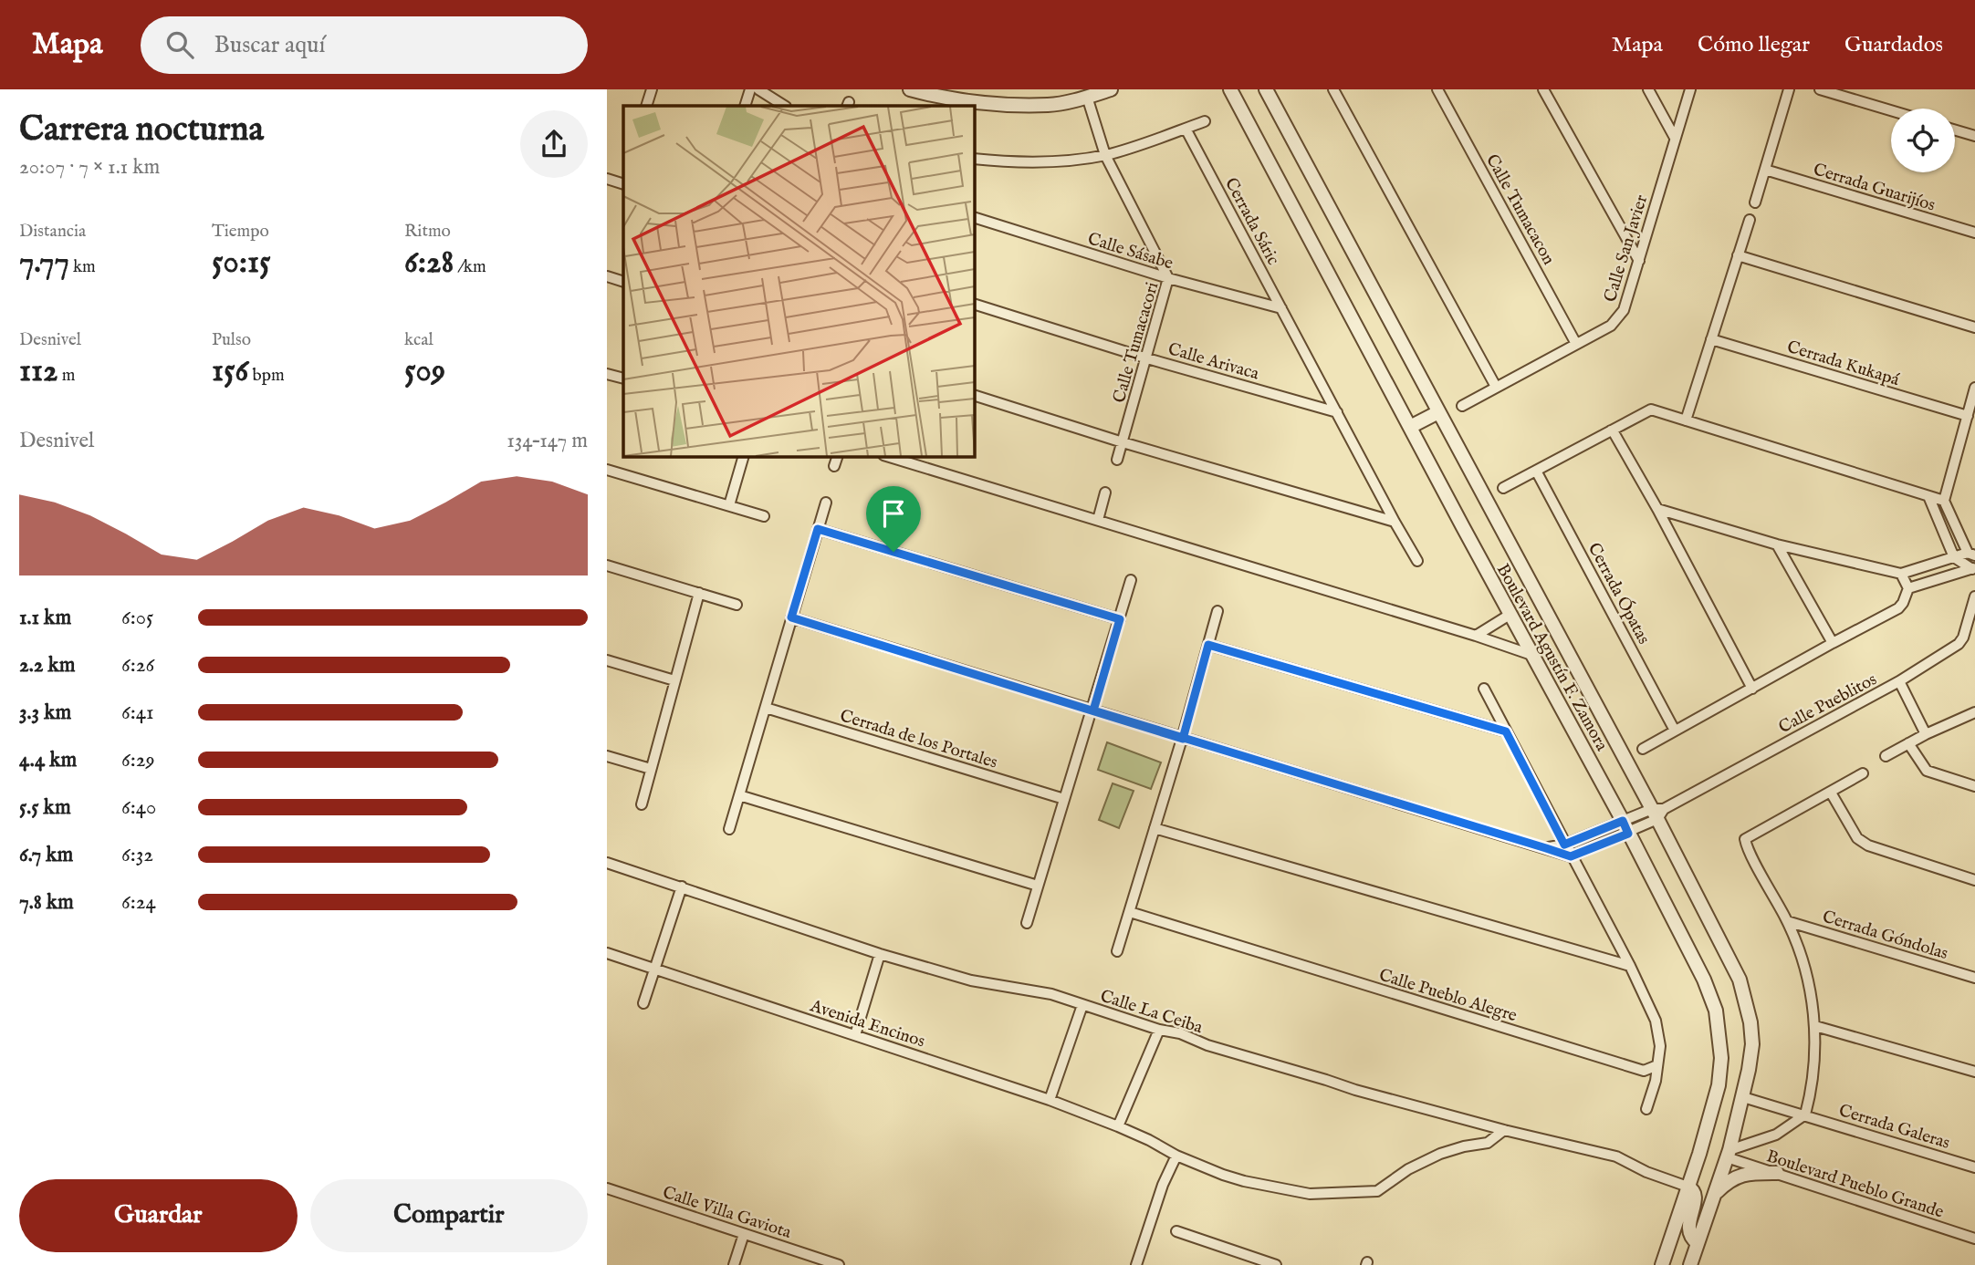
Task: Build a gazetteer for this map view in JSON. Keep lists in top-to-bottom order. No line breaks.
{"streets":{"street":["Cerrada Guarijíos","Calle Tumacacon","Cerrada Sáric","Calle San Javier","Calle Sásabe","Calle Tumacacori","Calle Arivaca","Cerrada Kukapá","Cerrada Ópatas","Boulevard Agustín F. Zamora","Calle Pueblitos","Cerrada de los Portales","Cerrada Góndolas","Calle Pueblo Alegre","Calle La Ceiba","Avenida Encinos","Cerrada Galeras","Boulevard Pueblo Grande","Calle Villa Gaviota"]},"crossings":[["Calle Tumacacon","Calle San Javier"],["Cerrada Sáric","Calle Sásabe"],["Cerrada Sáric","Calle Arivaca"],["Calle Sásabe","Calle Tumacacori"],["Calle Tumacacori","Calle Arivaca"],["Boulevard Agustín F. Zamora","Calle Pueblitos"],["Boulevard Agustín F. Zamora","Calle La Ceiba"],["Boulevard Agustín F. Zamora","Cerrada Galeras"],["Boulevard Agustín F. Zamora","Boulevard Pueblo Grande"],["Calle La Ceiba","Avenida Encinos"]],"page":{"header":"Mapa","search":"Buscar aquí","nav":["Mapa","Cómo llegar","Guardados"],"heading":["Carrera nocturna","20:07 · 7 × 1.1 km"],"stats":[["Distancia","7.77 km"],["Tiempo","50:15"],["Ritmo","6:28 /km"],["Desnivel","112 m"],["Pulso","156 bpm"],["kcal","509"]],"chart":["Desnivel","134–147 m"],"list":[{"name":"1.1 km","note":"6:05"},{"name":"2.2 km","note":"6:26"},{"name":"3.3 km","note":"6:41"},{"name":"4.4 km","note":"6:29"},{"name":"5.5 km","note":"6:40"},{"name":"6.7 km","note":"6:32"},{"name":"7.8 km","note":"6:24"}],"buttons":["Guardar","Compartir"]}}
